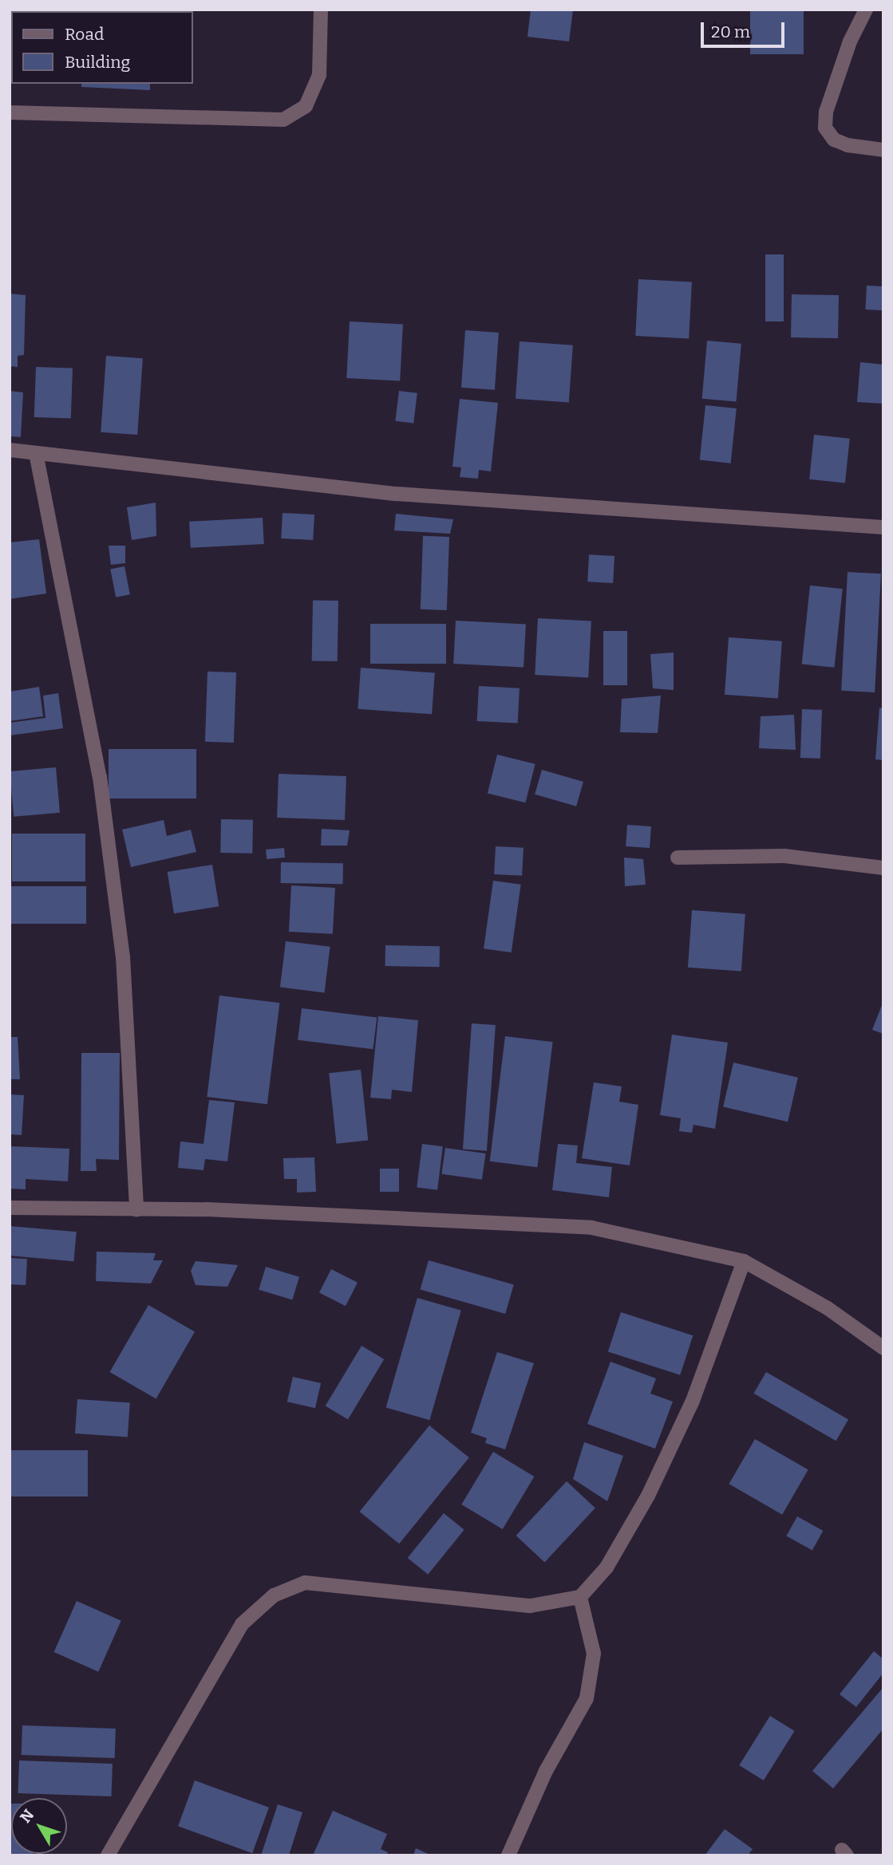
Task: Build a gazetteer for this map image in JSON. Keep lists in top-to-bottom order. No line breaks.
{"legend":["Road","Building"],"scale_bar":"20 m","north":"top left"}
